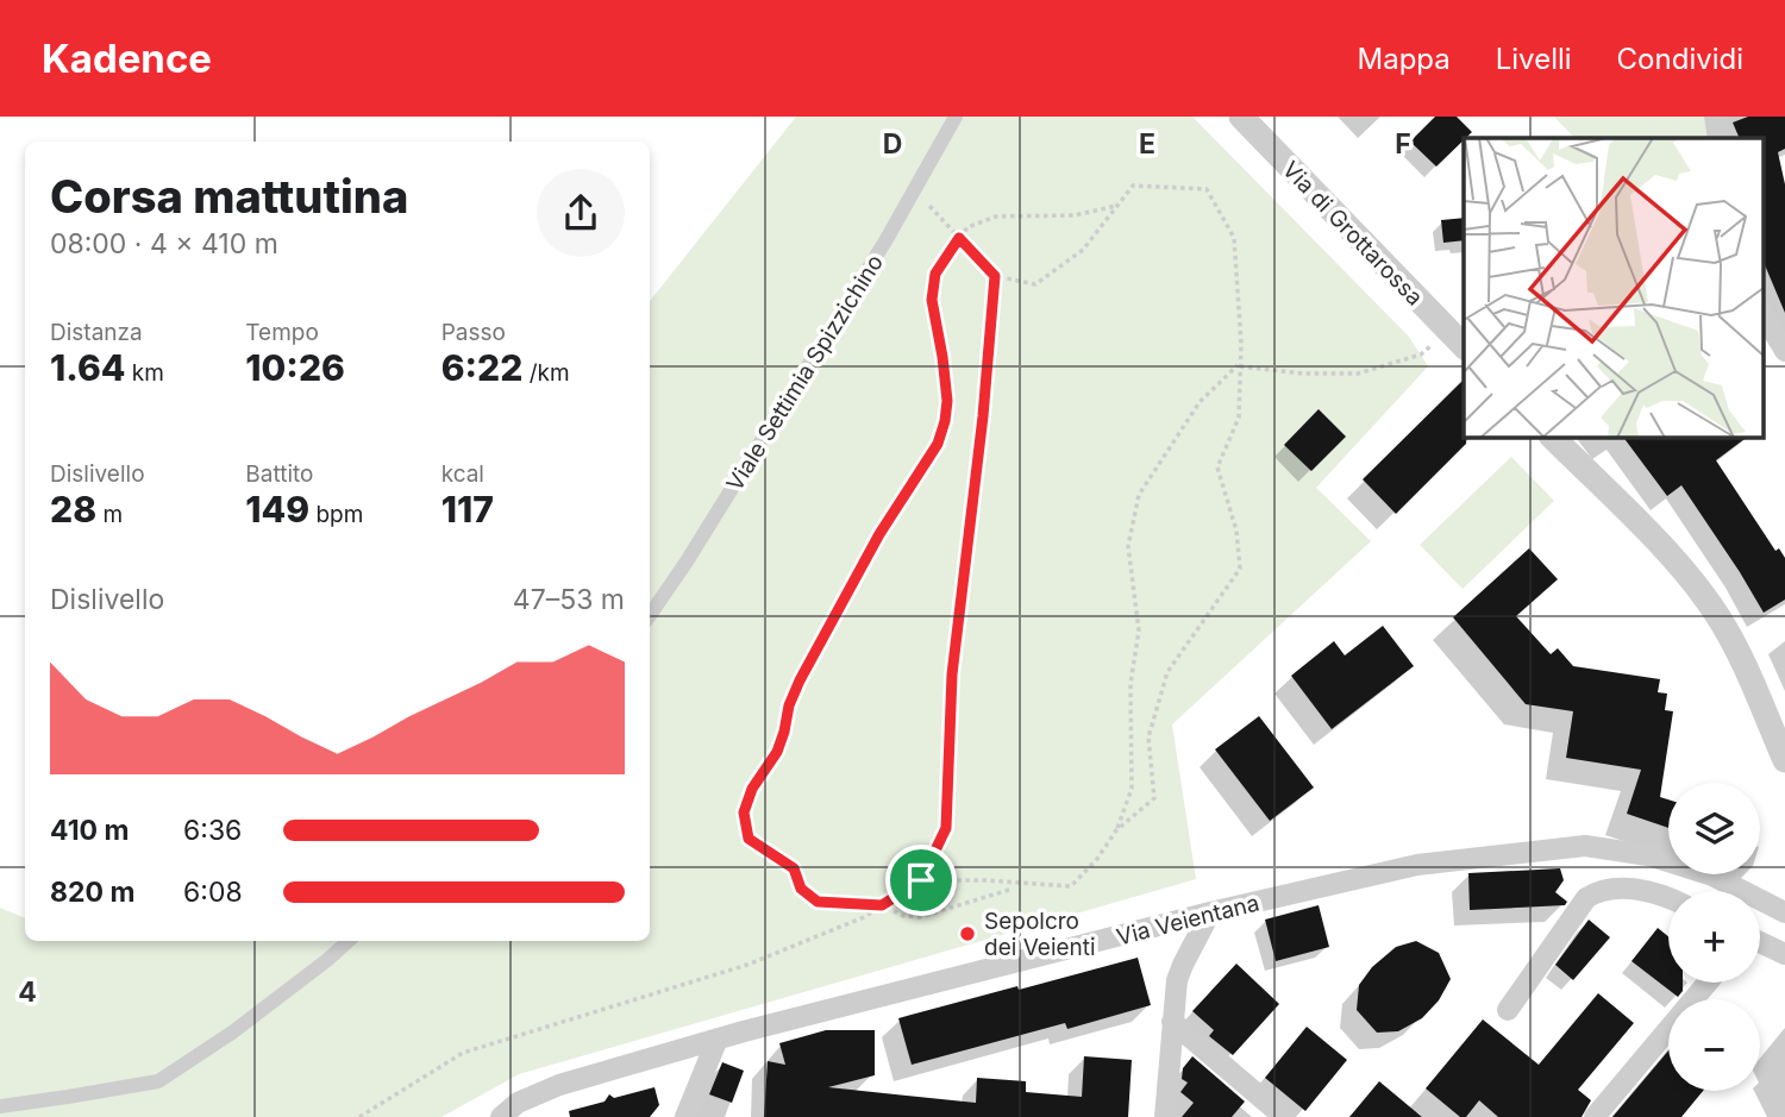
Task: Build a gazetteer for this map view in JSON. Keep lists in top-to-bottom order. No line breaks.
{"streets":{"street":["Via di Grottarossa","Viale Settimia Spizzichino","Via Veientana"]},"places":["Sepolcro dei Veienti"],"page":{"header":"Kadence","nav":["Mappa","Livelli","Condividi"],"heading":["Corsa mattutina","08:00 · 4 × 410 m"],"stats":[["Distanza","1.64 km"],["Tempo","10:26"],["Passo","6:22 /km"],["Dislivello","28 m"],["Battito","149 bpm"],["kcal","117"]],"chart":["Dislivello","47–53 m"],"map_buttons":["+","−"],"list":[{"name":"410 m","note":"6:36"},{"name":"820 m","note":"6:08"}]},"grid":{"columns":["D","E","F"],"rows":["4"]}}
